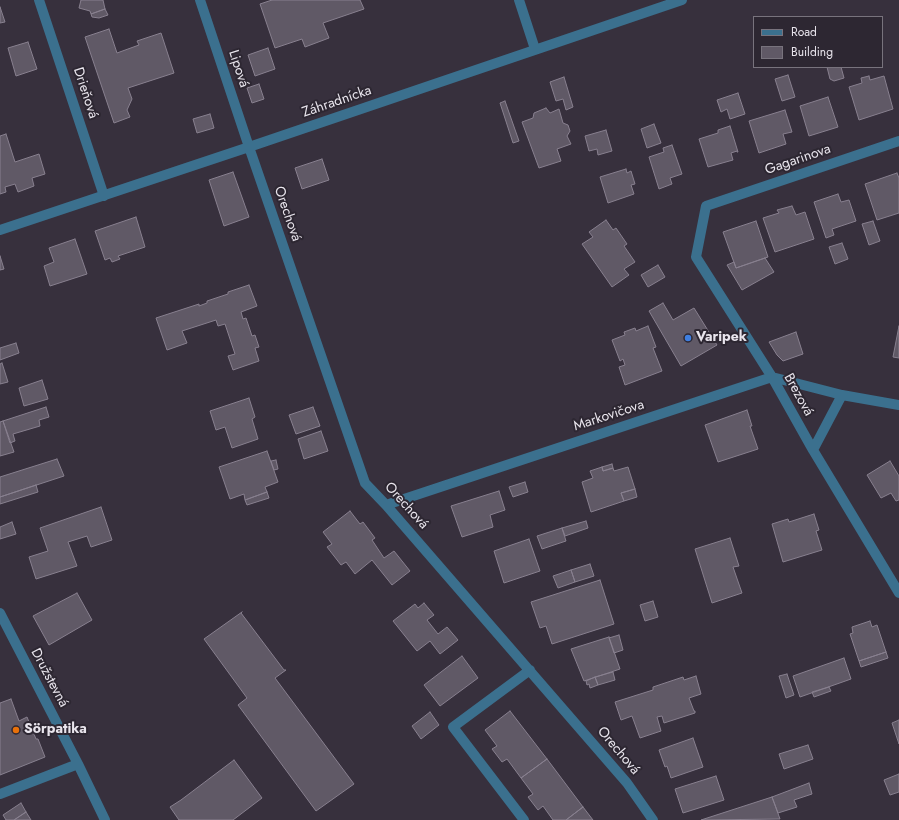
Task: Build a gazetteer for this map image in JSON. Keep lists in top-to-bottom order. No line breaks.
{"streets":{"street":["Lipová","Drieňová","Záhradnícka","Gagarinova","Orechová","Brezová","Markovičova","Družstevná"]},"crossings":[["Lipová","Záhradnícka"],["Lipová","Orechová"],["Drieňová","Záhradnícka"],["Záhradnícka","Orechová"],["Gagarinova","Brezová"],["Orechová","Markovičova"],["Brezová","Markovičova"]],"places":["Varipek","Sörpatika"],"legend":["Road","Building"]}
